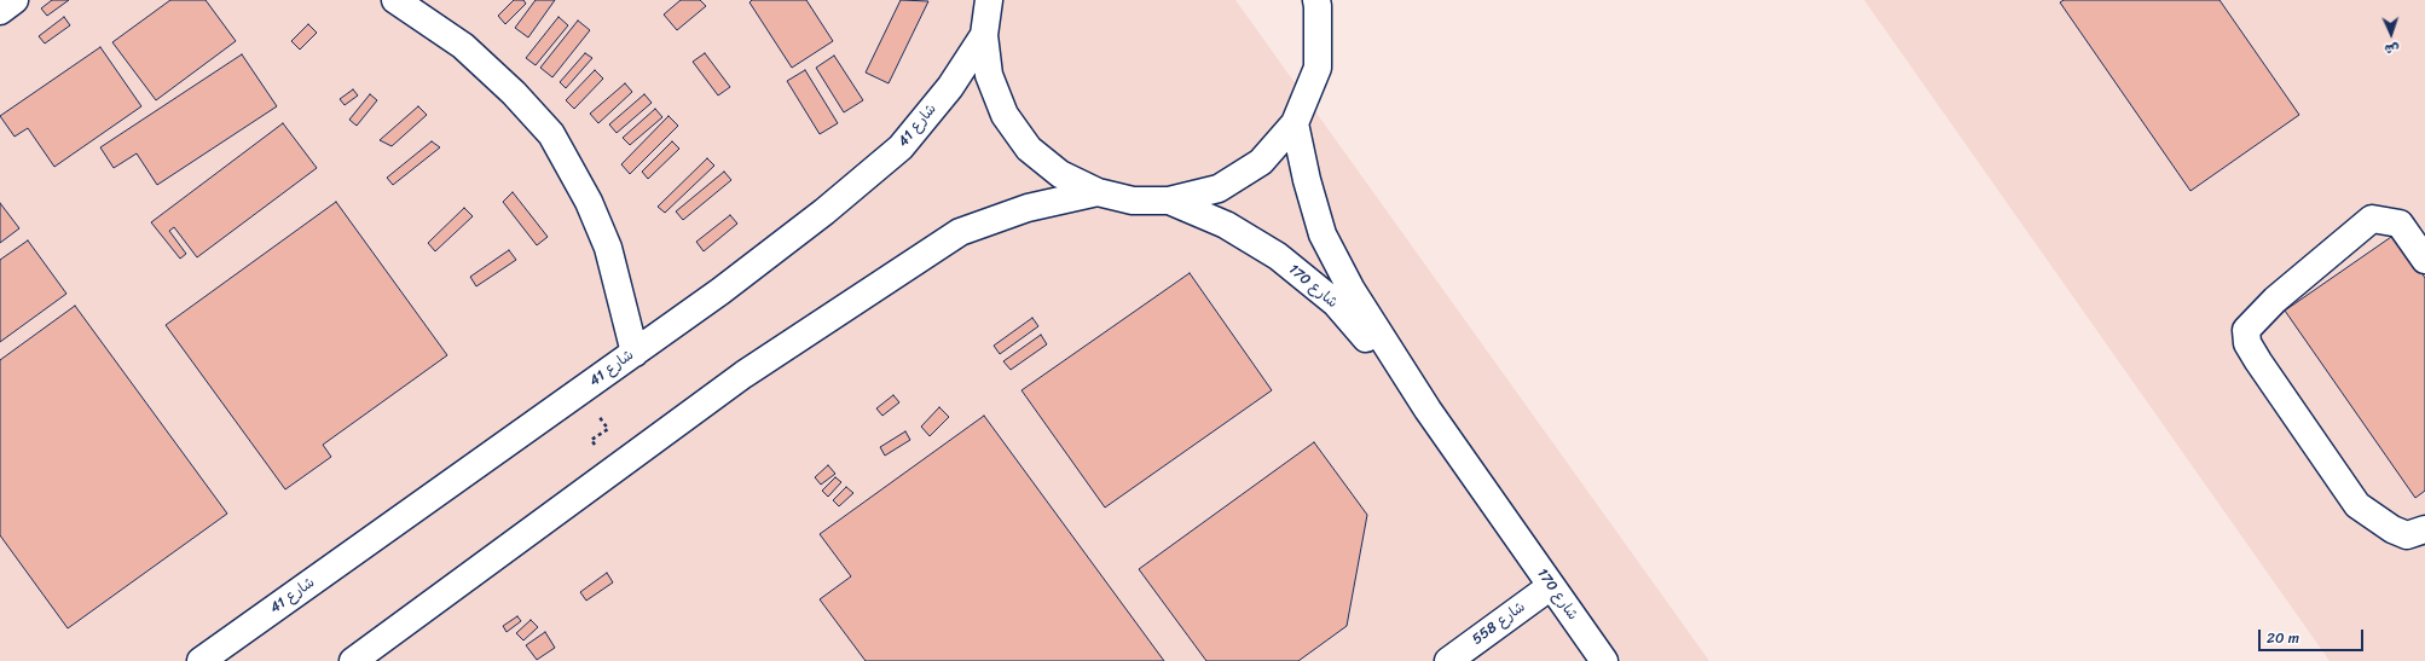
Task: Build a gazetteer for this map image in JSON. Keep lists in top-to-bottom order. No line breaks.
{"streets":{"street":["شارع 41","شارع 170","شارع 558"]},"crossings":[["شارع 170","شارع 558"]],"scale_bar":"20 m","north":"bottom"}
